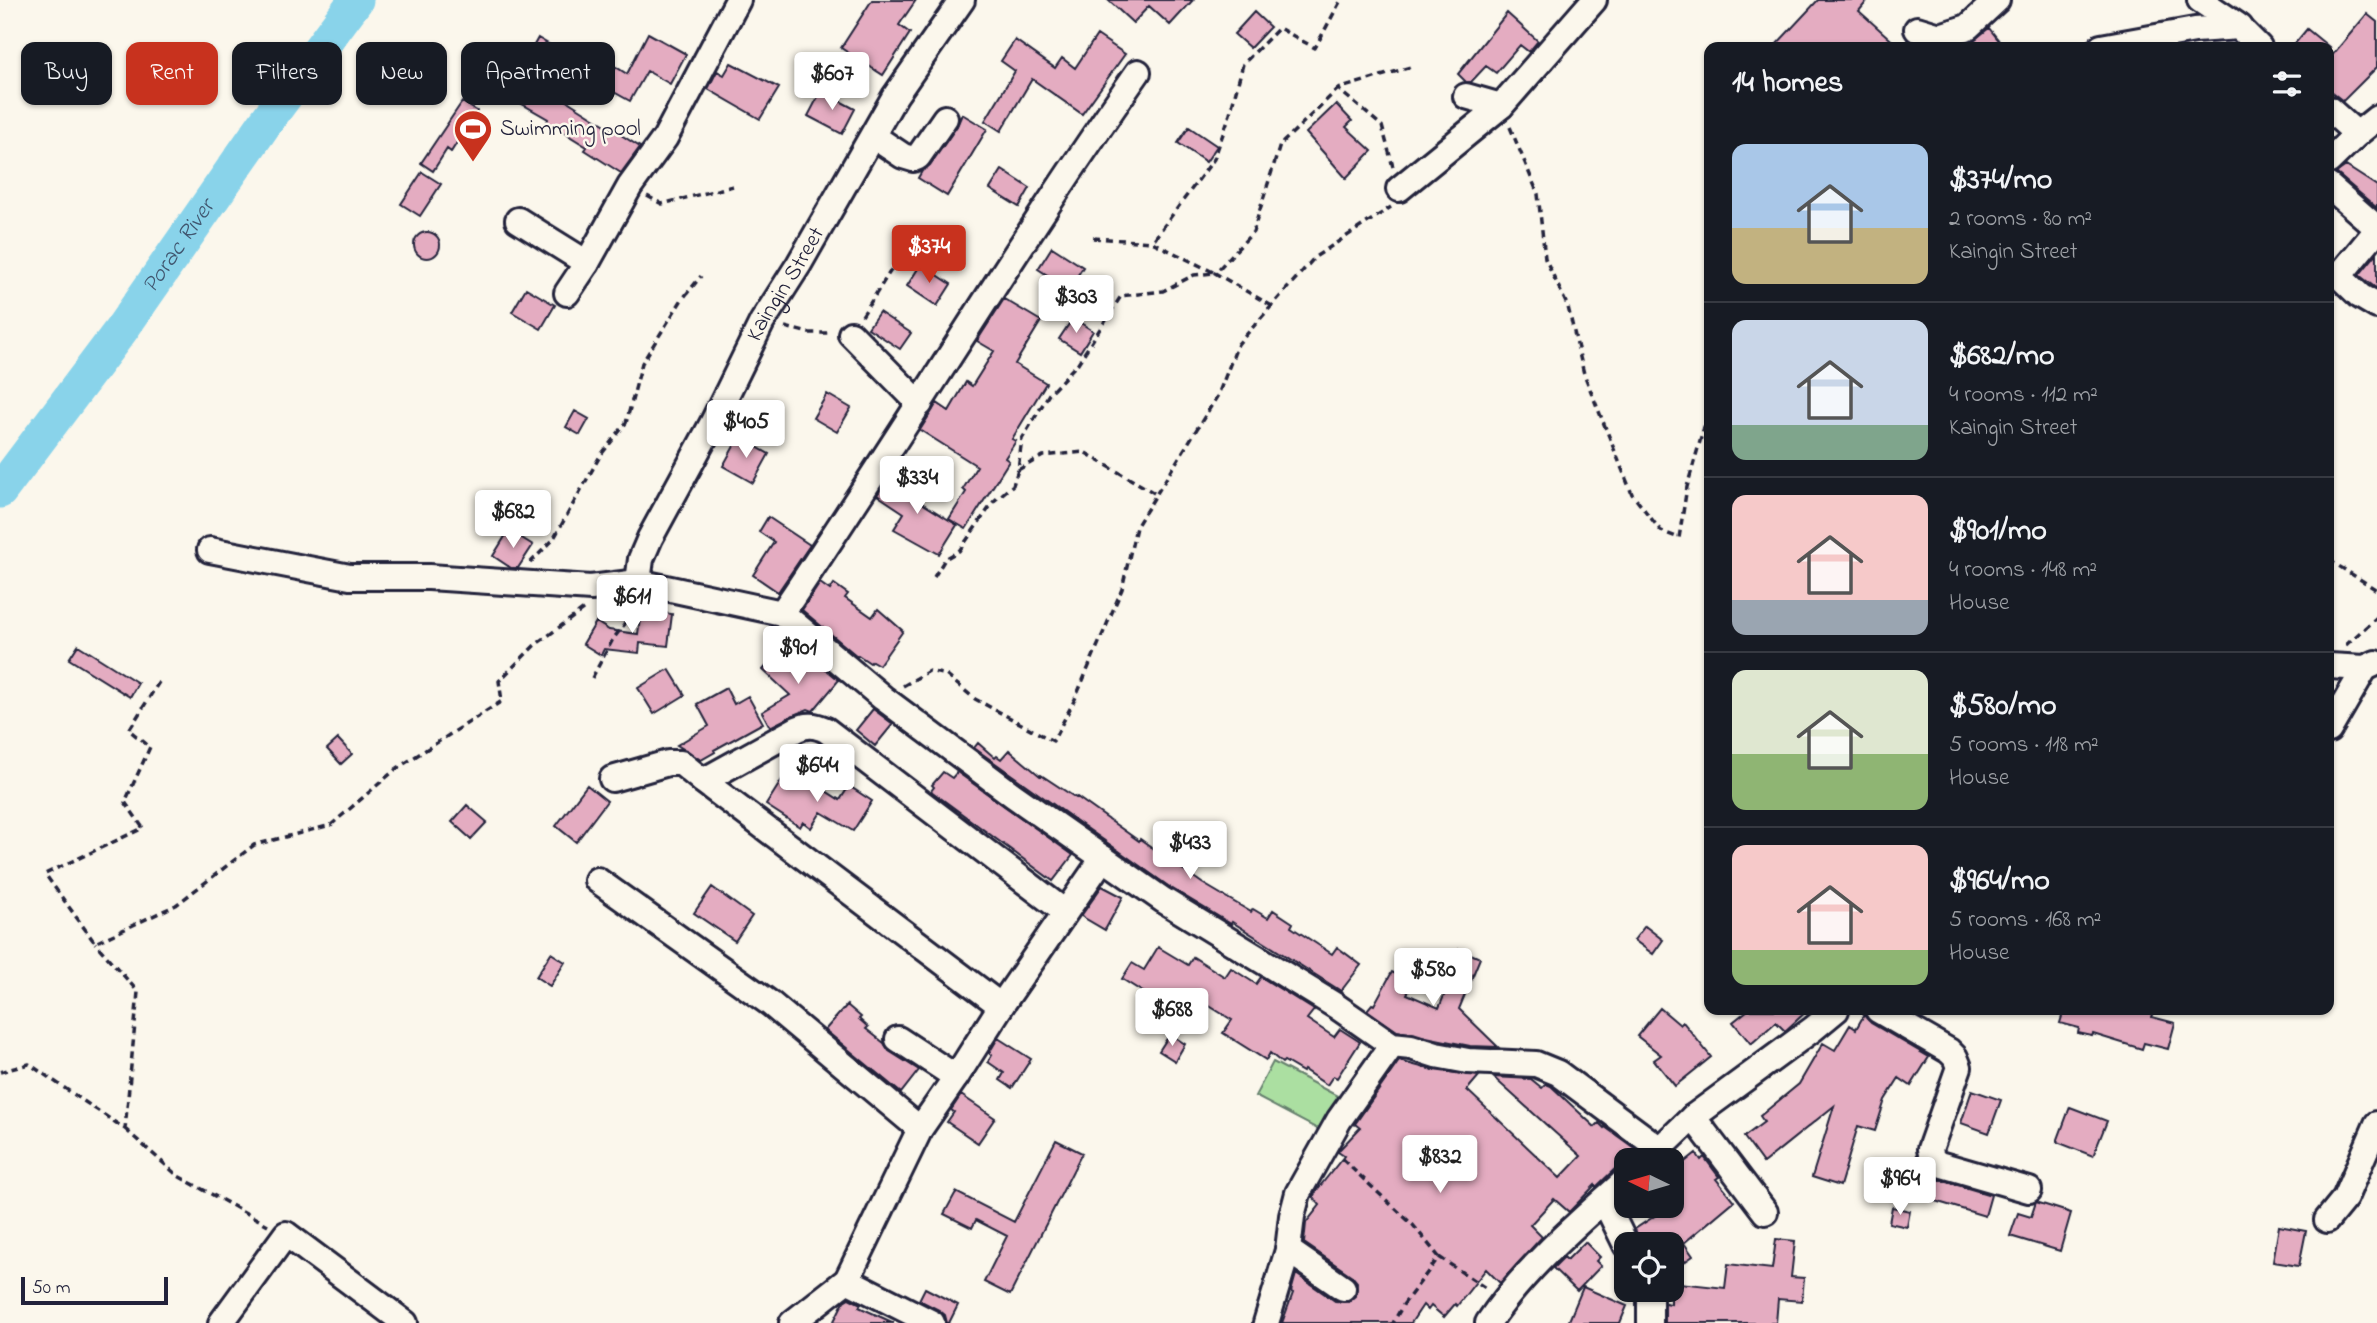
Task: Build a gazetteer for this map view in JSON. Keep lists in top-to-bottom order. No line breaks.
{"streets":{"street":["Kaingin Street"]},"water":["Porac River"],"places":{"sports":["Swimming pool"]},"scale_bar":"50 m","north":"left","page":{"chip":["Buy","Rent","Filters","New","Apartment"],"heading":"14 homes","price":["$607","$374","$303","$405","$334","$682","$611","$901","$644","$433","$580","$688","$832","$964"],"list":[{"name":"$374/mo","note":"2 rooms · 80 m² · Kaingin Street"},{"name":"$682/mo","note":"4 rooms · 112 m² · Kaingin Street"},{"name":"$901/mo","note":"4 rooms · 148 m² · House"},{"name":"$580/mo","note":"5 rooms · 118 m² · House"},{"name":"$964/mo","note":"5 rooms · 168 m² · House"}],"scale":"50 m"}}
